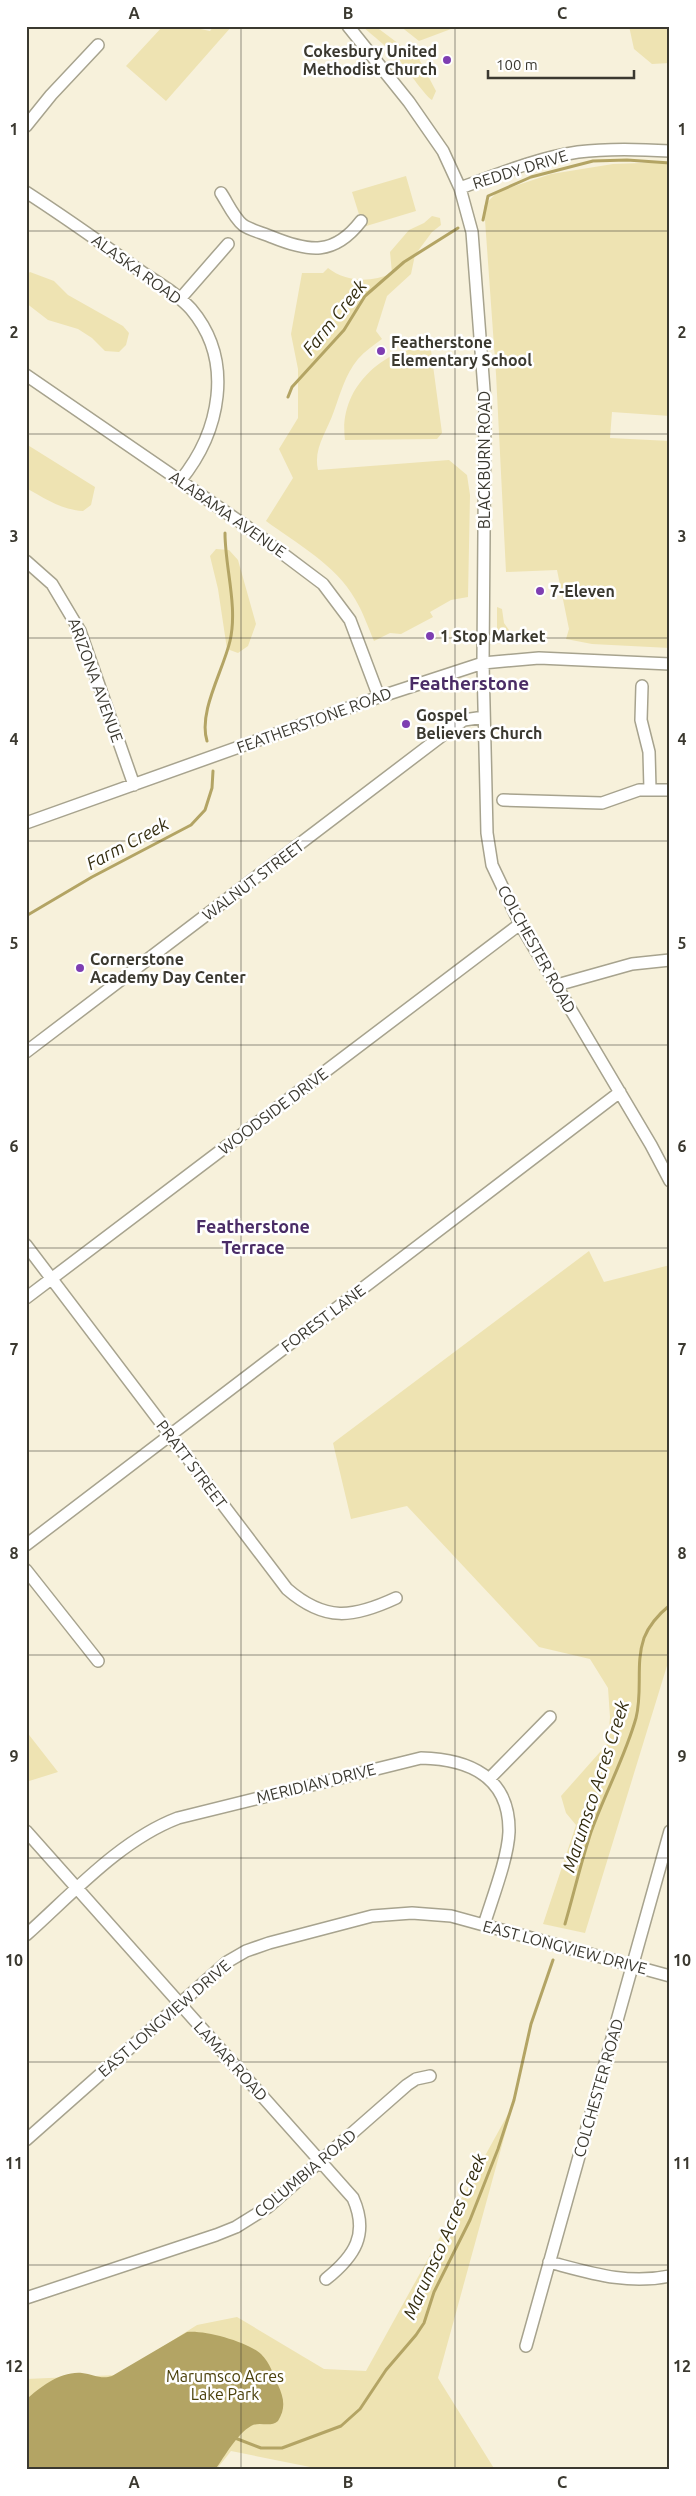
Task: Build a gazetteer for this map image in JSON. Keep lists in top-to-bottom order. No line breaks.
{"streets":{"street":["REDDY DRIVE","ALASKA ROAD","BLACKBURN ROAD","ALABAMA AVENUE","ARIZONA AVENUE","FEATHERSTONE ROAD","WALNUT STREET","COLCHESTER ROAD","WOODSIDE DRIVE","FOREST LANE","PRATT STREET","MERIDIAN DRIVE","EAST LONGVIEW DRIVE","LAMAR ROAD","COLUMBIA ROAD"]},"crossings":[["REDDY DRIVE","BLACKBURN ROAD"],["ALASKA ROAD","ALABAMA AVENUE"],["BLACKBURN ROAD","FEATHERSTONE ROAD"],["BLACKBURN ROAD","COLCHESTER ROAD"],["ALABAMA AVENUE","FEATHERSTONE ROAD"],["ARIZONA AVENUE","FEATHERSTONE ROAD"],["FEATHERSTONE ROAD","COLCHESTER ROAD"],["WALNUT STREET","COLCHESTER ROAD"],["COLCHESTER ROAD","WOODSIDE DRIVE"],["COLCHESTER ROAD","FOREST LANE"],["COLCHESTER ROAD","EAST LONGVIEW DRIVE"],["WOODSIDE DRIVE","PRATT STREET"],["FOREST LANE","PRATT STREET"],["MERIDIAN DRIVE","EAST LONGVIEW DRIVE"],["MERIDIAN DRIVE","LAMAR ROAD"],["EAST LONGVIEW DRIVE","LAMAR ROAD"],["LAMAR ROAD","COLUMBIA ROAD"]],"districts":["Featherstone","Featherstone Terrace"],"water":["Farm Creek","Marumsco Acres Creek"],"parks":["Marumsco Acres Lake Park"],"places":["Cokesbury United Methodist Church","Featherstone Elementary School","7-Eleven","1 Stop Market","Gospel Believers Church","Cornerstone Academy Day Center"],"scale_bar":"100 m","grid":{"columns":["A","B","C"],"rows":["1","2","3","4","5","6","7","8","9","10","11","12"]}}
